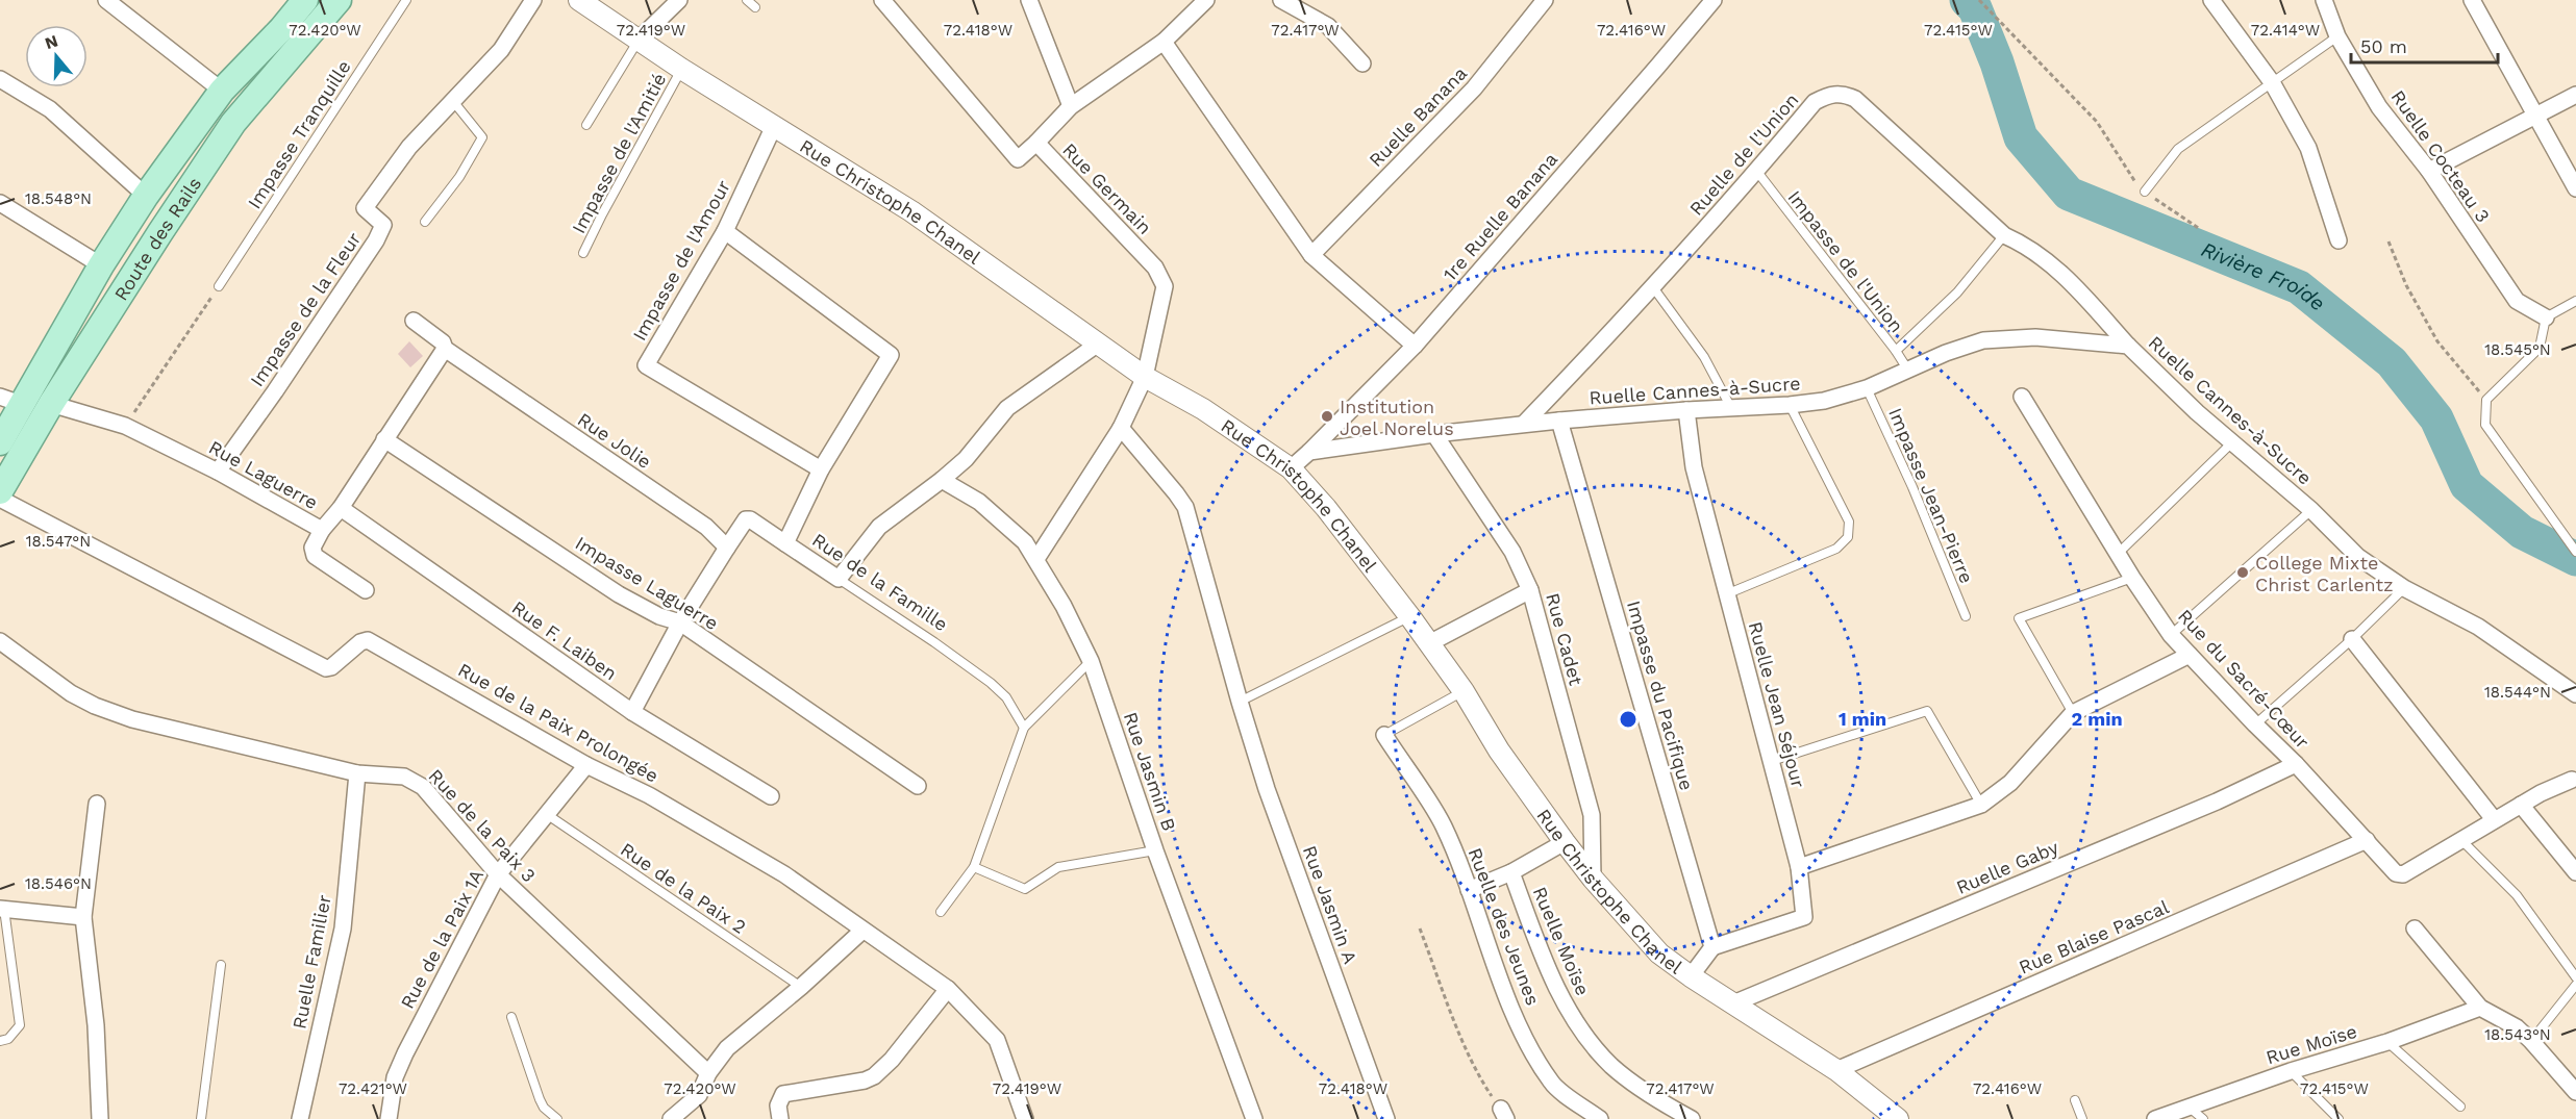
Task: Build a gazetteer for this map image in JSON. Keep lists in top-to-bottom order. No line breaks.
{"streets":{"main road":["Route des Rails"],"street":["Ruelle Banana","Ruelle de l'Union","Ruelle Cocteau 3","Rue Germain","Rue Christophe Chanel","1re Ruelle Banana","Impasse de l'Amour","Impasse de la Fleur","Ruelle Cannes-à-Sucre","Rue Jolie","Rue Laguerre","Rue de la Famille","Impasse Laguerre","Rue Cadet","Rue F. Laiben","Rue du Sacré-Cœur","Impasse du Pacifique","Ruelle Jean Séjour","Rue de la Paix Prolongée","Rue Jasmin B","Rue de la Paix 3","Ruelle Gaby","Rue Jasmin A","Ruelle des Jeunes","Rue Blaise Pascal","Rue de la Paix 1A","Ruelle Moïse","Ruelle Familier","Rue Moïse"],"lane":["Impasse Tranquille","Impasse de l'Amitié","Impasse de l'Union","Impasse Jean-Pierre","Rue de la Paix 2"]},"crossings":[["Impasse de l'Amitié","Rue Christophe Chanel"],["Ruelle de l'Union","Impasse de l'Union"],["Ruelle de l'Union","Ruelle Cannes-à-Sucre"],["Rue Germain","Rue Christophe Chanel"],["Rue Germain","Rue Jasmin B"],["Rue Germain","Rue Jasmin A"],["Rue Christophe Chanel","Impasse de l'Amour"],["Rue Christophe Chanel","Rue Cadet"],["Rue Christophe Chanel","Ruelle Gaby"],["Rue Christophe Chanel","Rue Blaise Pascal"],["1re Ruelle Banana","Ruelle Cannes-à-Sucre"],["Route des Rails","Rue Laguerre"],["Impasse de l'Amour","Rue de la Famille"],["Impasse de l'Union","Ruelle Cannes-à-Sucre"],["Impasse de la Fleur","Rue Laguerre"],["Ruelle Cannes-à-Sucre","Impasse Jean-Pierre"],["Ruelle Cannes-à-Sucre","Rue Cadet"],["Ruelle Cannes-à-Sucre","Impasse du Pacifique"],["Ruelle Cannes-à-Sucre","Ruelle Jean Séjour"],["Rue Jolie","Rue Laguerre"],["Rue Laguerre","Impasse Laguerre"],["Rue Laguerre","Rue F. Laiben"],["Rue du Sacré-Cœur","Ruelle Gaby"],["Rue du Sacré-Cœur","Rue Blaise Pascal"],["Impasse du Pacifique","Ruelle Jean Séjour"],["Rue de la Paix Prolongée","Rue de la Paix 1A"],["Rue de la Paix 3","Rue de la Paix 1A"],["Rue de la Paix 3","Ruelle Familier"],["Rue de la Paix 2","Rue de la Paix 1A"]],"water":["Rivière Froide"],"places":["Institution Joel Norelus","College Mixte Christ Carlentz"],"scale_bar":"50 m","north":"top","coordinates":["72.417°W","72.420°W","72.419°W","72.418°W","72.416°W","72.415°W","72.414°W","18.548°N","18.545°N","18.547°N","18.544°N","18.546°N","18.543°N","72.421°W"],"rings":["1 min","2 min"]}
